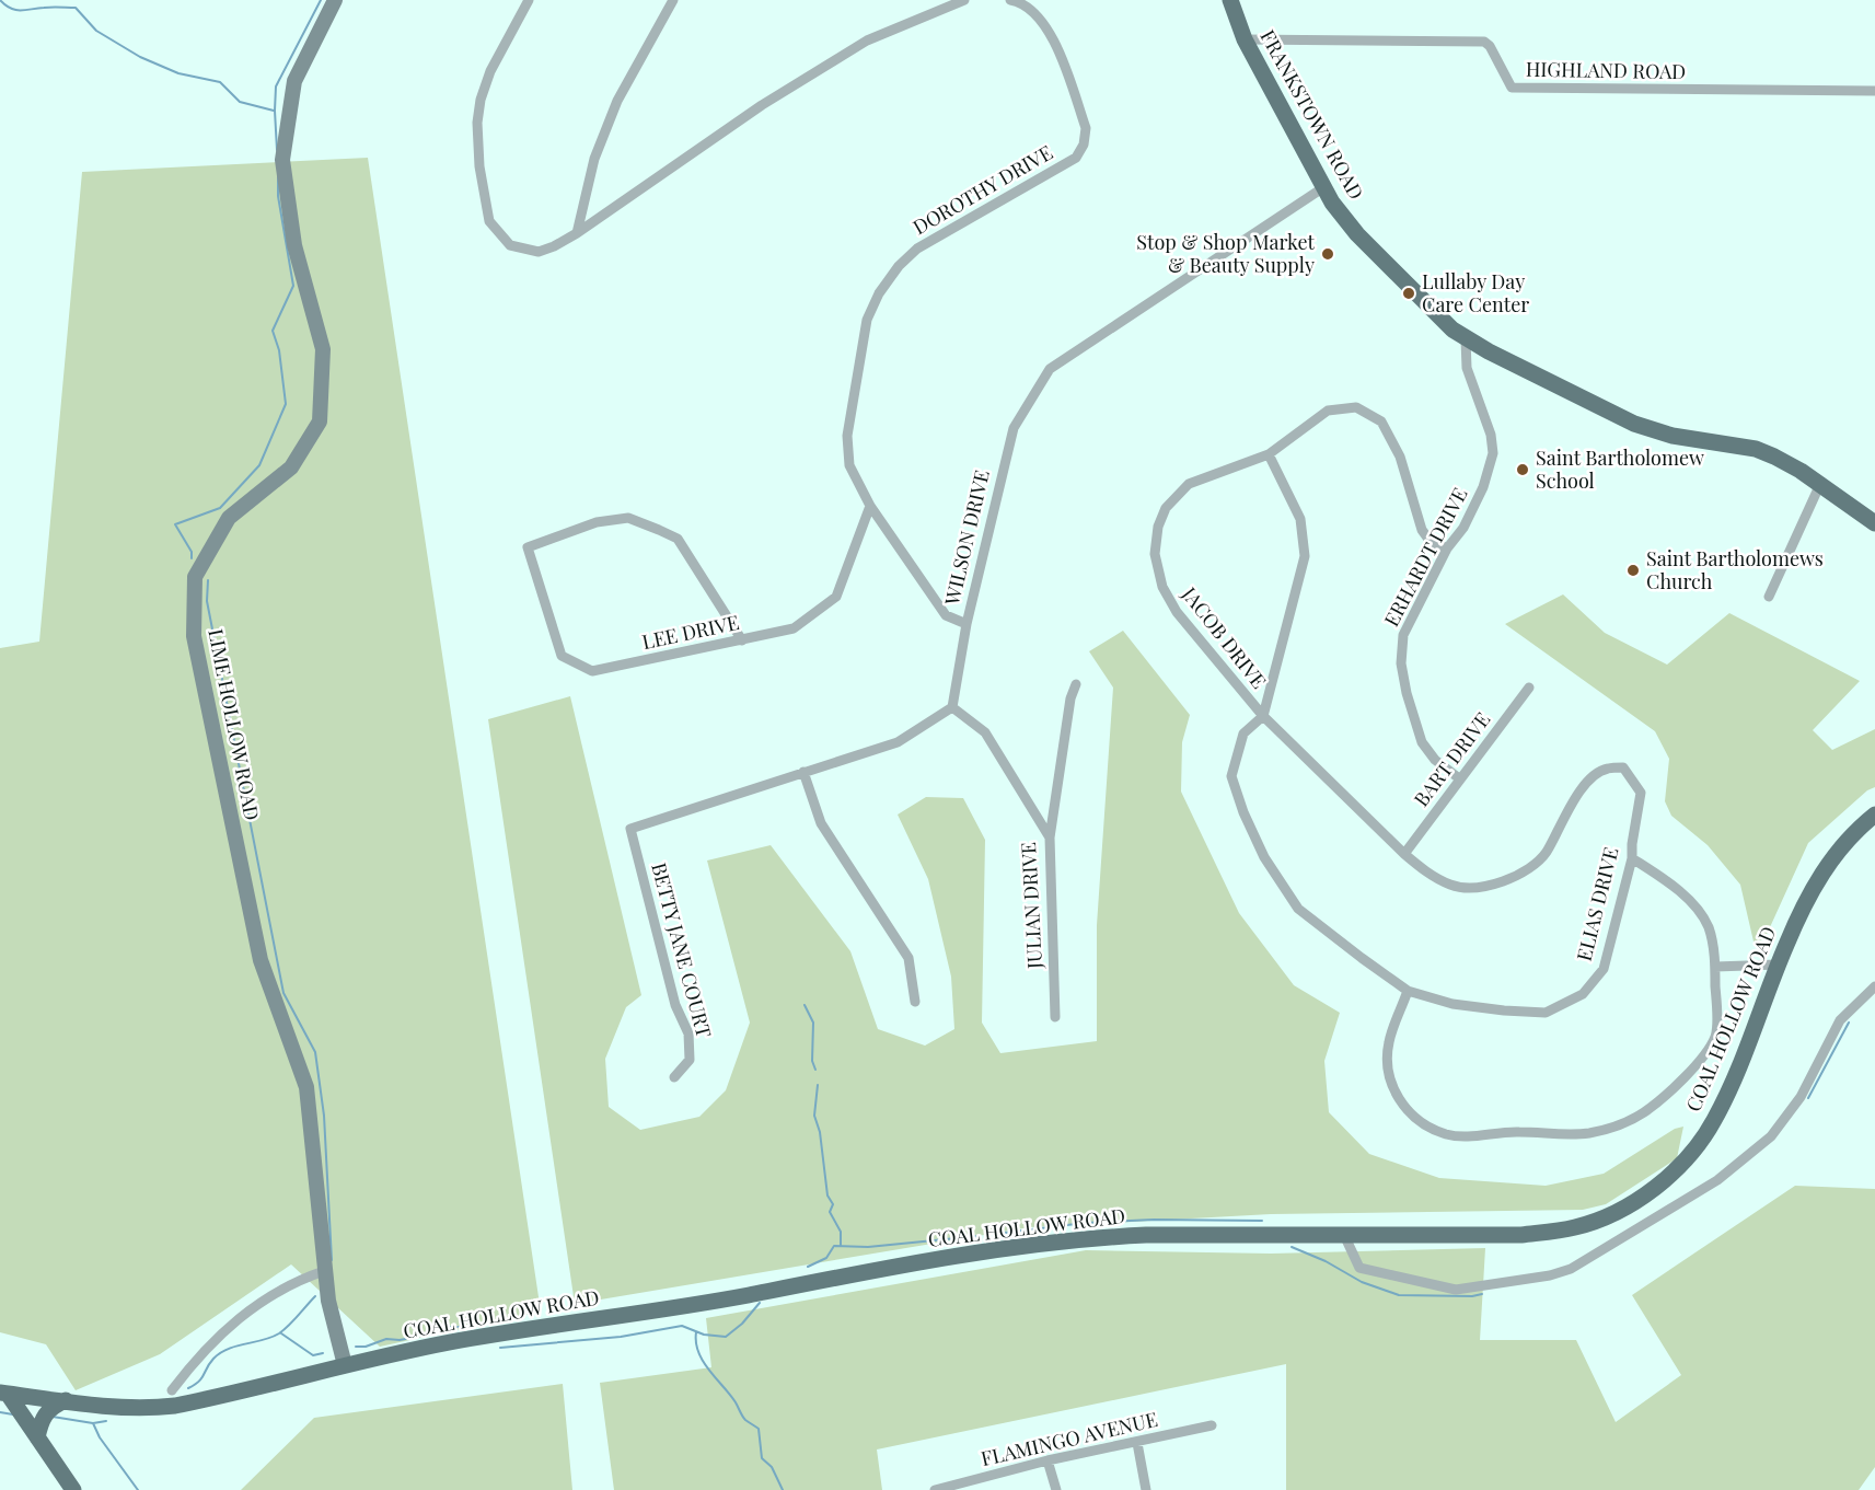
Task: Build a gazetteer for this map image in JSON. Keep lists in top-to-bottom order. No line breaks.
{"streets":{"main road":["FRANKSTOWN ROAD","COAL HOLLOW ROAD"],"street":["HIGHLAND ROAD","DOROTHY DRIVE","WILSON DRIVE","ERHARDT DRIVE","LEE DRIVE","JACOB DRIVE","LIME HOLLOW ROAD","BART DRIVE","ELIAS DRIVE","JULIAN DRIVE","BETTY JANE COURT","FLAMINGO AVENUE"]},"crossings":[["HIGHLAND ROAD","FRANKSTOWN ROAD"],["FRANKSTOWN ROAD","WILSON DRIVE"],["FRANKSTOWN ROAD","ERHARDT DRIVE"],["DOROTHY DRIVE","WILSON DRIVE"],["DOROTHY DRIVE","LEE DRIVE"],["WILSON DRIVE","JULIAN DRIVE"],["ERHARDT DRIVE","JACOB DRIVE"],["ERHARDT DRIVE","BART DRIVE"],["JACOB DRIVE","ELIAS DRIVE"],["LIME HOLLOW ROAD","COAL HOLLOW ROAD"],["BART DRIVE","ELIAS DRIVE"]],"places":["Stop & Shop Market & Beauty Supply","Lullaby Day Care Center","Saint Bartholomew School","Saint Bartholomews Church"]}
